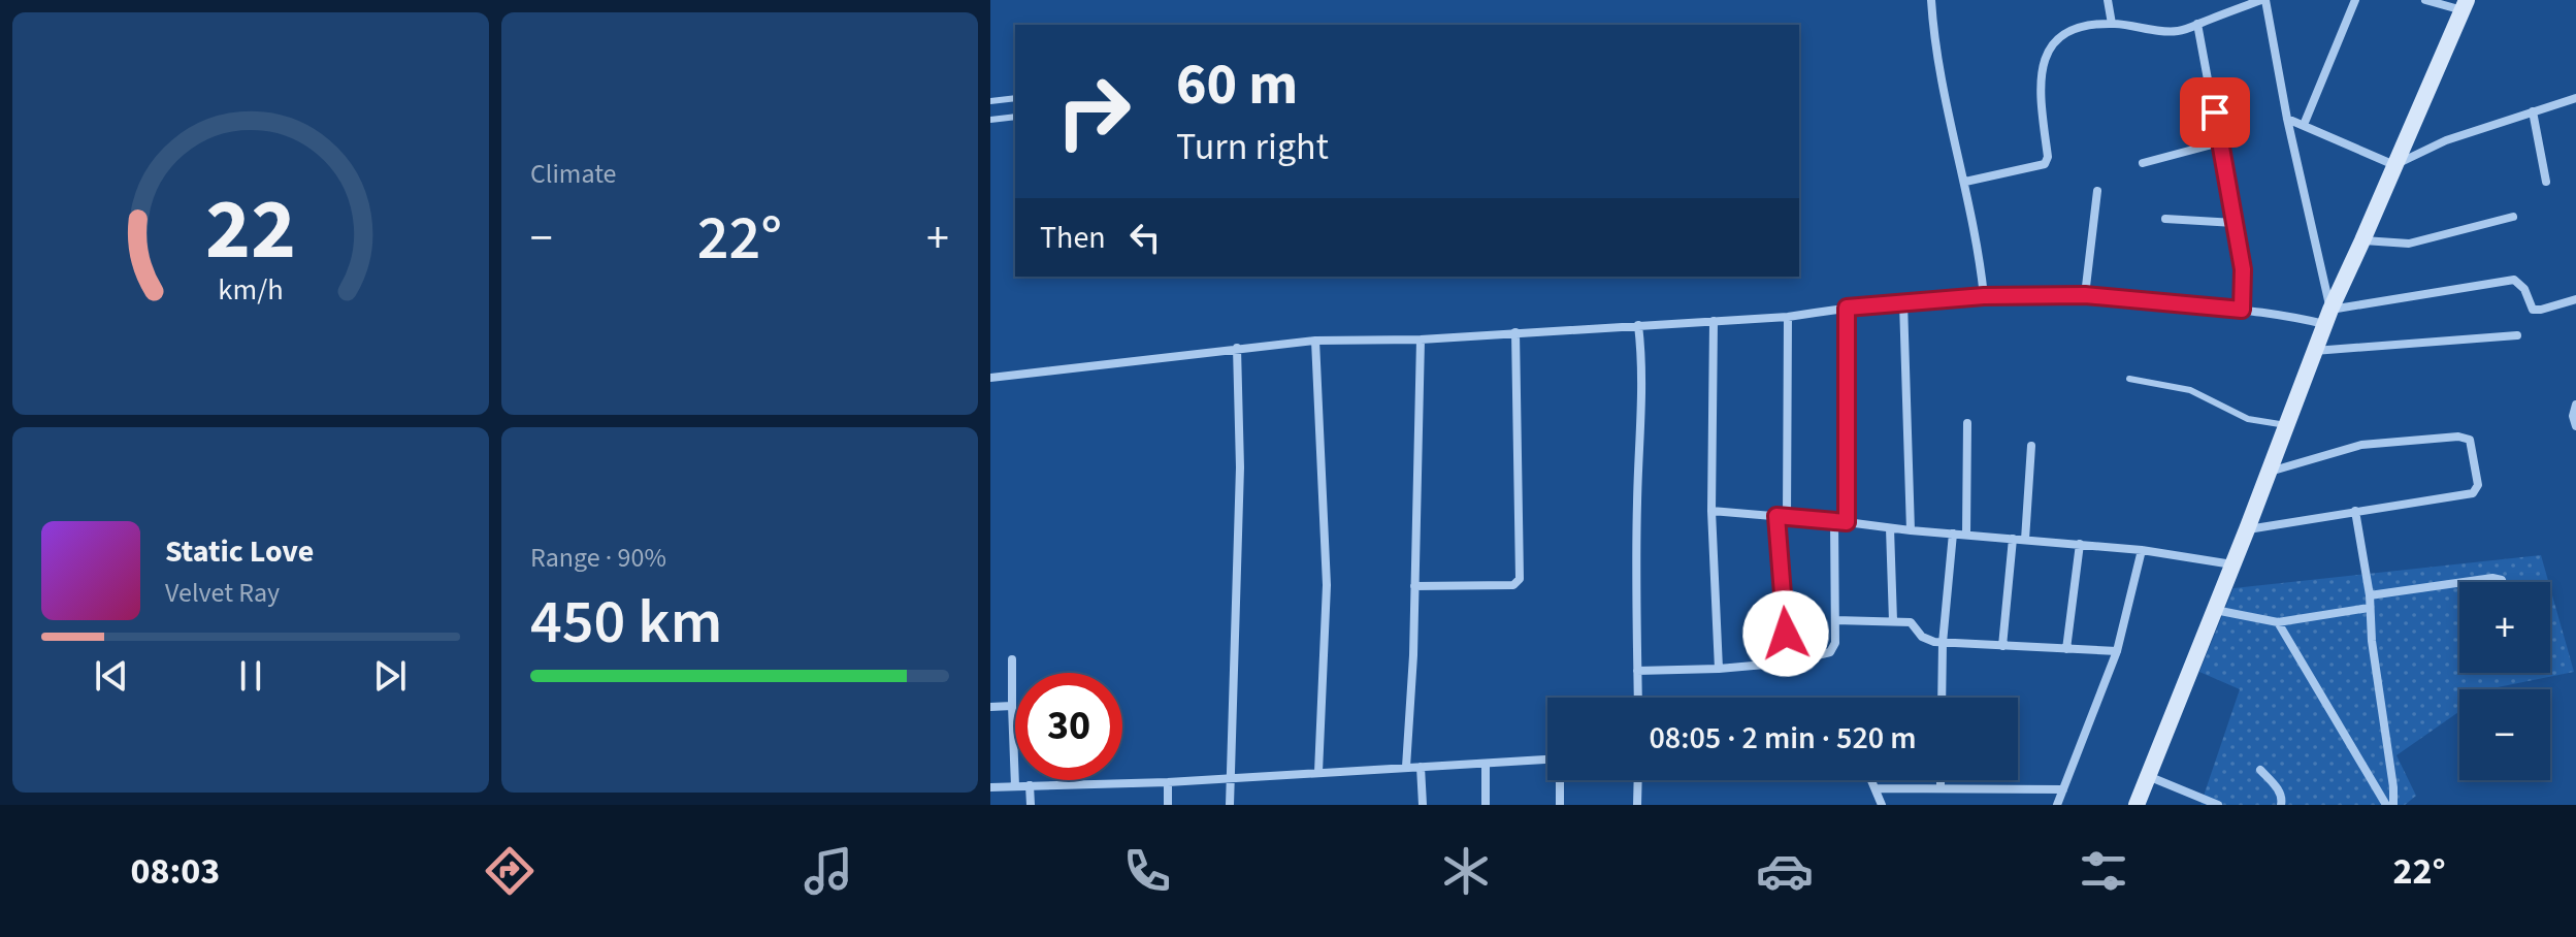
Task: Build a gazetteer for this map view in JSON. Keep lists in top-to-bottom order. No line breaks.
{"page":{"tile":["Climate",["Range · 90%","450 km"]],"turn":["60 m","Turn right"],"then":"Then","heat":["−","22°","+"],"song":["Static Love","Velvet Ray"],"map_buttons":["+","−"],"limit":"30","trip":"08:05 · 2 min · 520 m","tabs":["08:03","22°"],"gauge":["22","km/h"]}}
